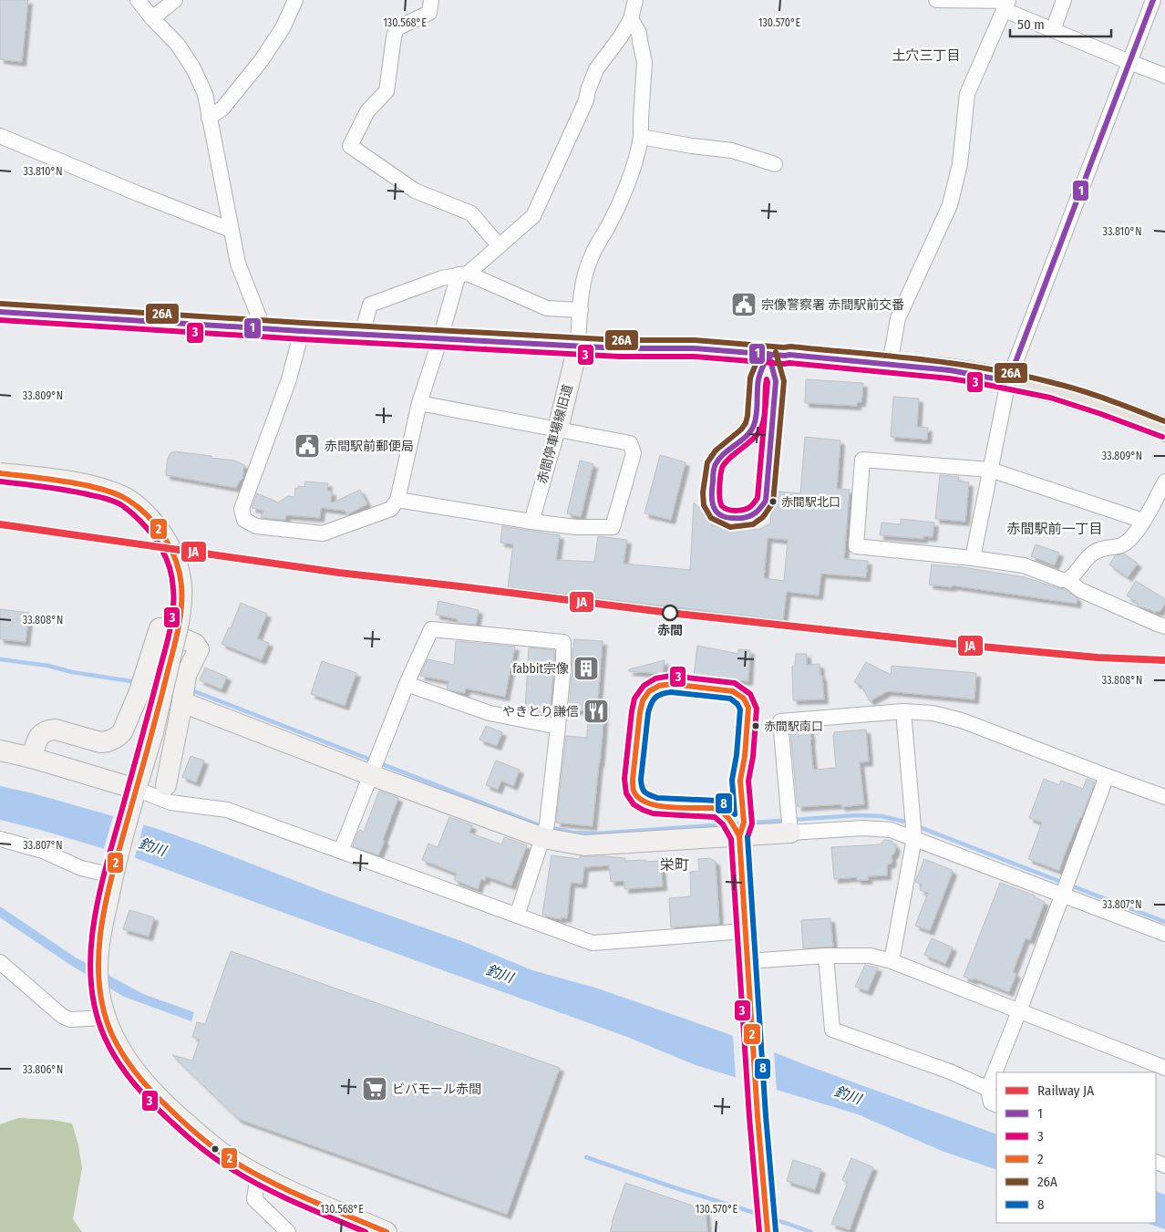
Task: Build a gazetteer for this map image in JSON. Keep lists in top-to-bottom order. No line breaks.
{"streets":{"street":["赤間停車場線旧道"]},"districts":["土穴三丁目","赤間駅前一丁目","栄町"],"water":["釣川"],"places":{"public building":["宗像警察署 赤間駅前交番","赤間駅前郵便局"],"other":["赤間駅北口","赤間","赤間駅南口"],"building":["fabbit宗像"],"restaurant":["やきとり謙信"],"supermarket":["ビバモール赤間"]},"lines":["transit line 1","transit line 26A","transit line 3","transit line 2","rail line JA","transit line 8"],"legend":["Railway JA","1","3","2","26A","8"],"scale_bar":"50 m","coordinates":["130.568°E","130.570°E","33.810°N","33.809°N","33.808°N","33.807°N","33.806°N"]}
